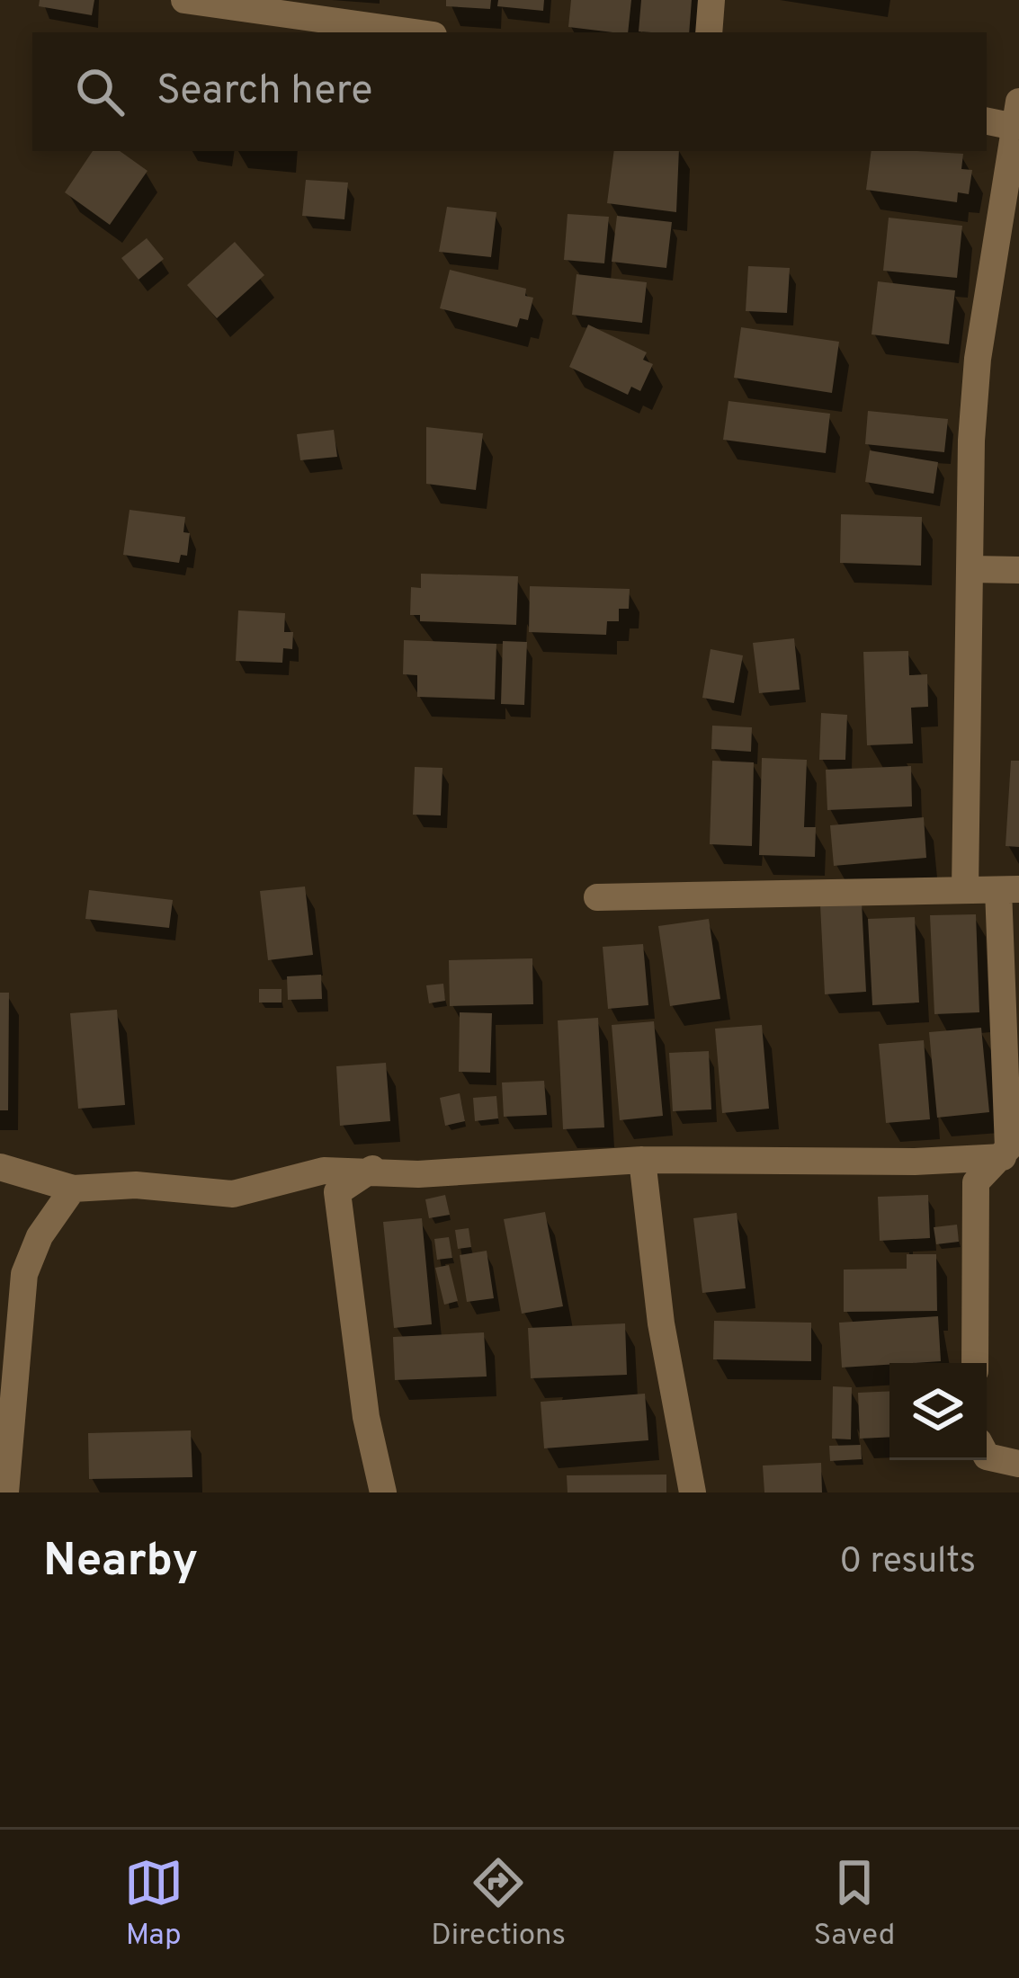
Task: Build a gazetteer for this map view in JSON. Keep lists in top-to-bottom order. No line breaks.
{"page":{"search":"Search here","heading":["Nearby","0 results"],"nav":["Map","Directions","Saved"]}}
